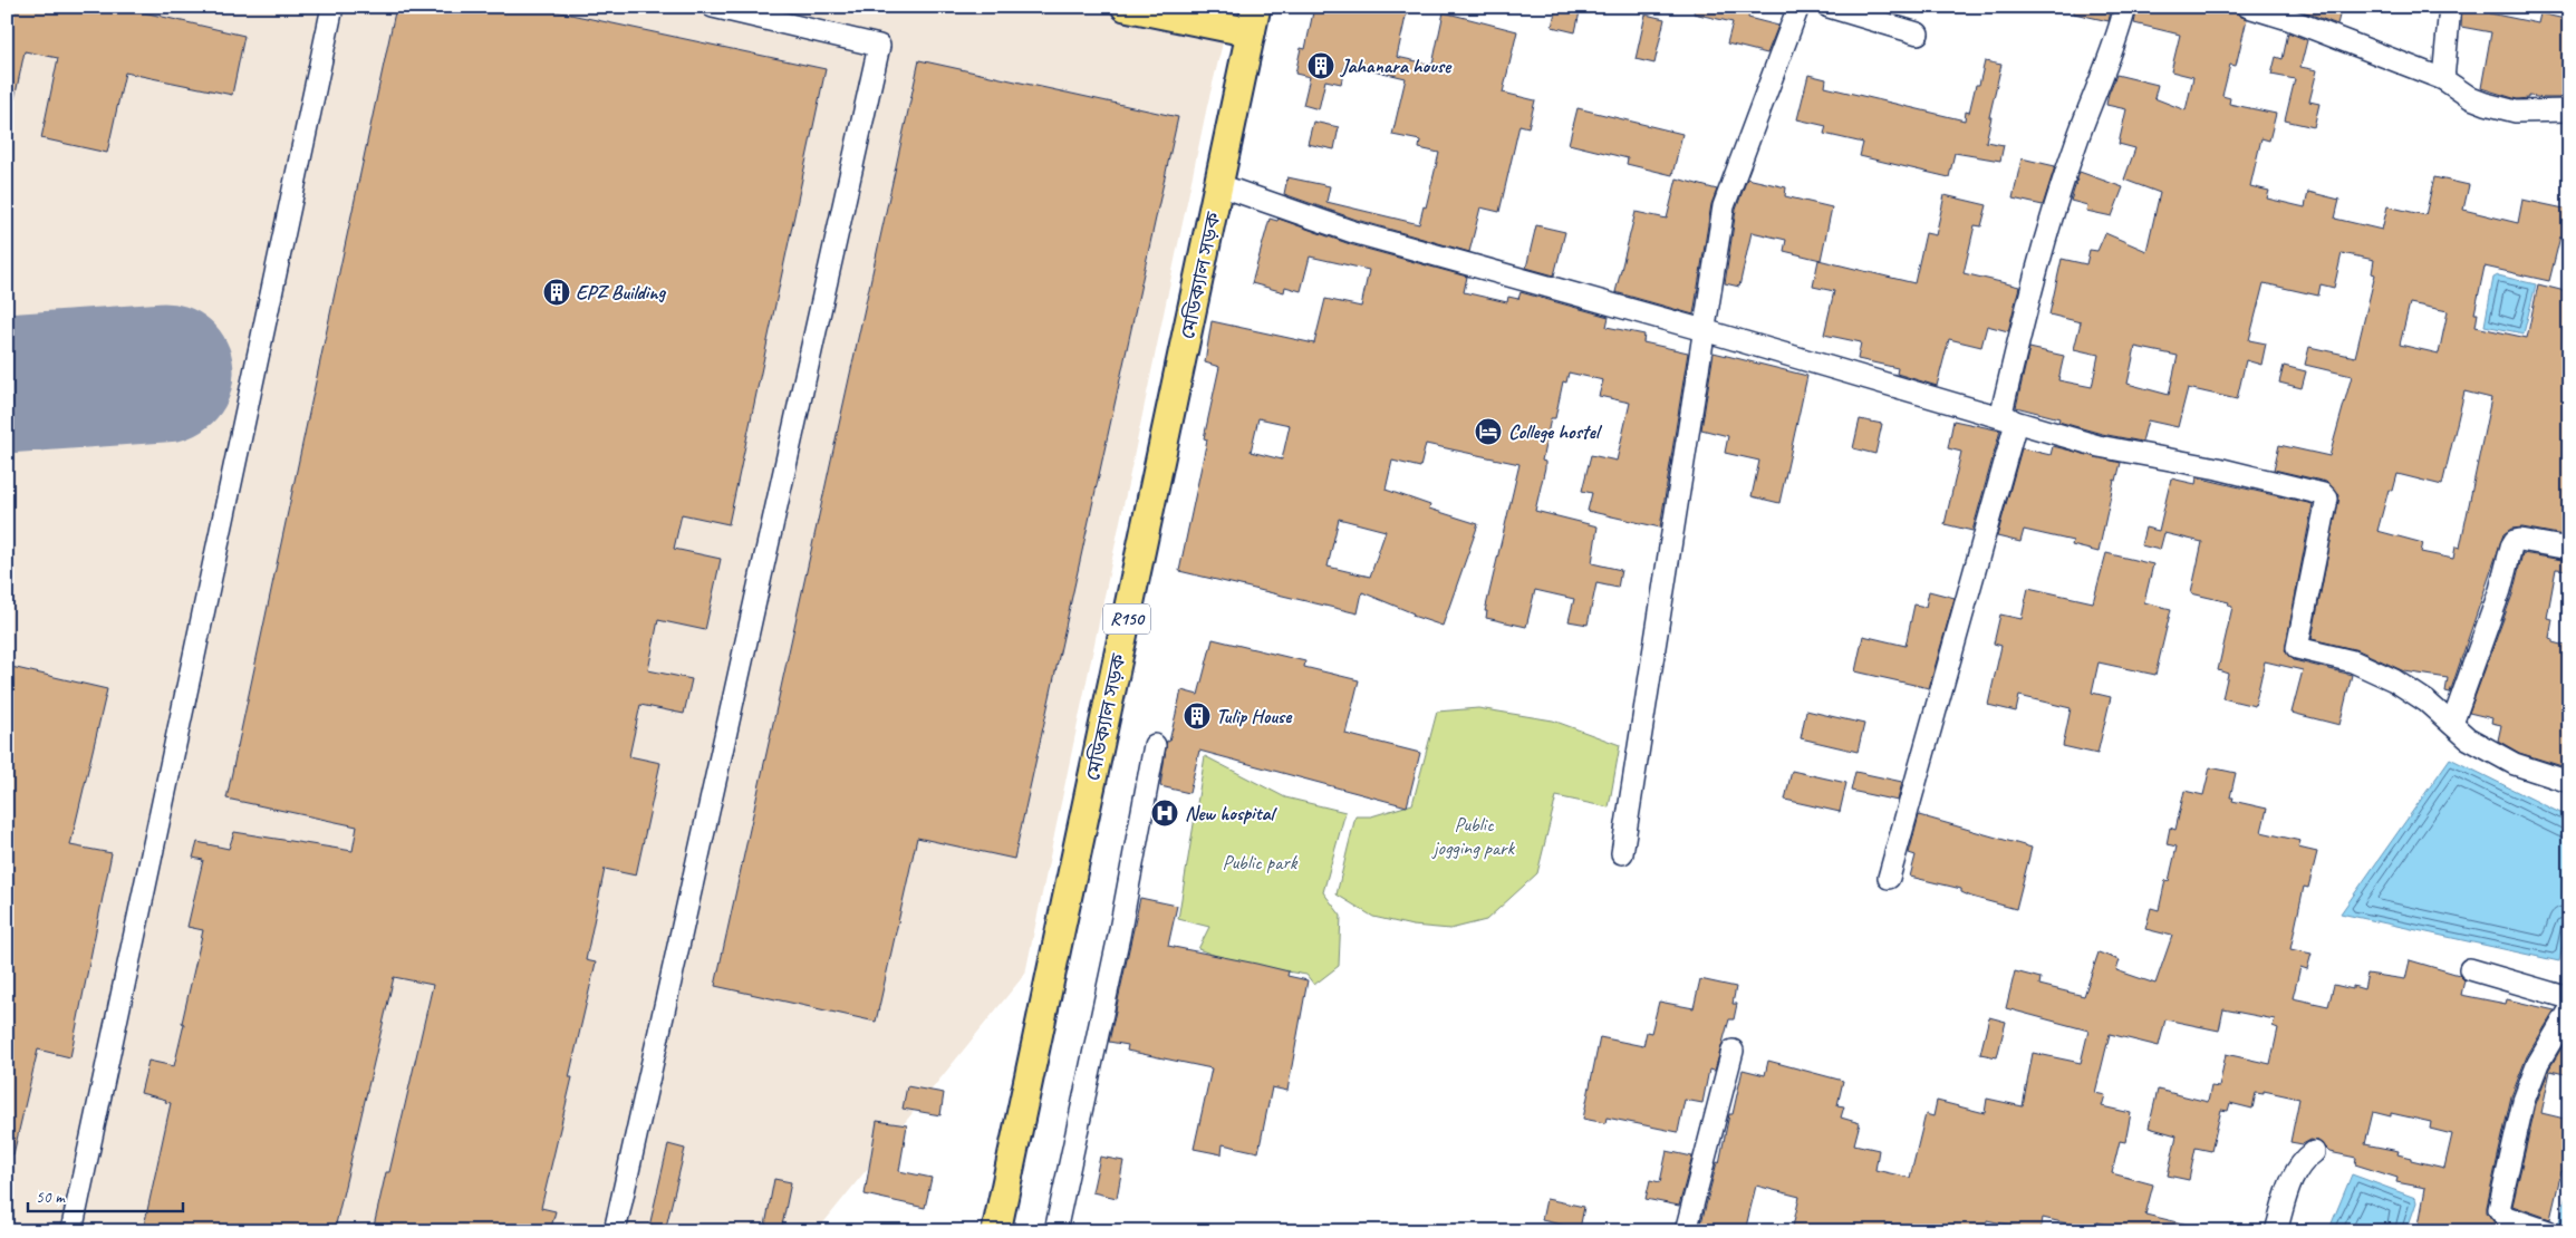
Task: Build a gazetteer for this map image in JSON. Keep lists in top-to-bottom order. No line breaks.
{"streets":{"main road":["মেডিক্যাল সড়ক","R150"]},"parks":["Public jogging park","Public park"],"places":{"building":["Jahanara house","EPZ Building","Tulip House"],"hotel":["College hostel"],"hospital":["New hospital"]},"scale_bar":"50 m"}
